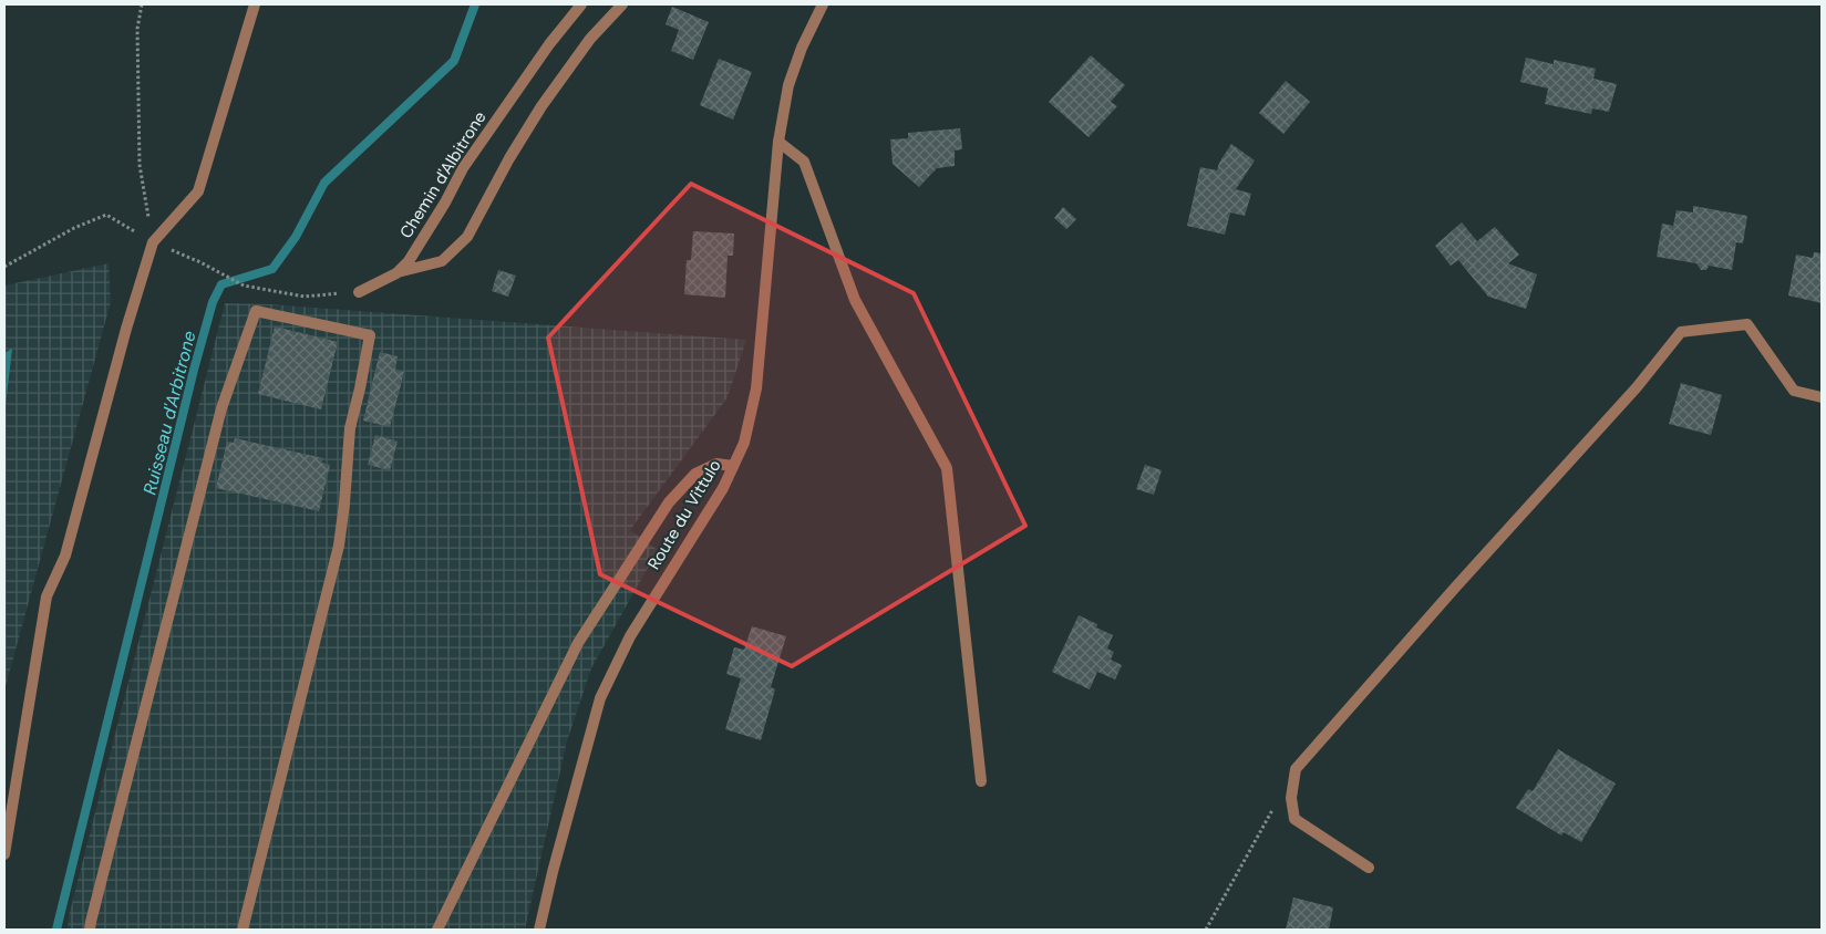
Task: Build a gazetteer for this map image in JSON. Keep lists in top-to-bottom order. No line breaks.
{"streets":{"street":["Chemin d'Albitrone","Route du Vittulo"]},"water":["Ruisseau d'Arbitrone"]}
